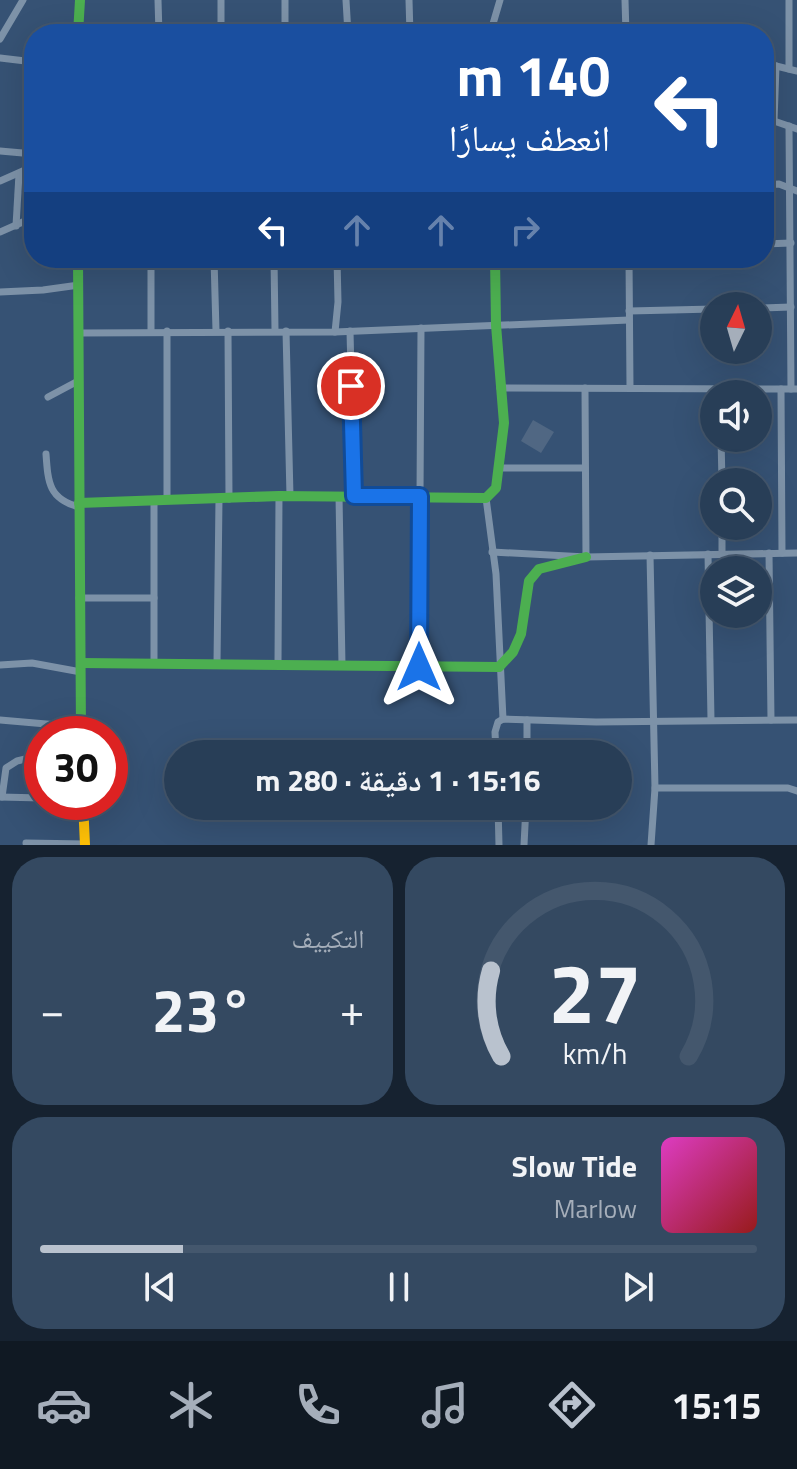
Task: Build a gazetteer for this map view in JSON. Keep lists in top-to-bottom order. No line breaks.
{"north":"top","page":{"turn":["140 m","انعطف يسارًا"],"limit":"30","trip":"15:16 · 1 دقيقة · 280 m","tile":"التكييف","heat":["−","23°","+"],"song":["Slow Tide","Marlow"],"tabs":"15:15","gauge":["27","km/h"]}}
